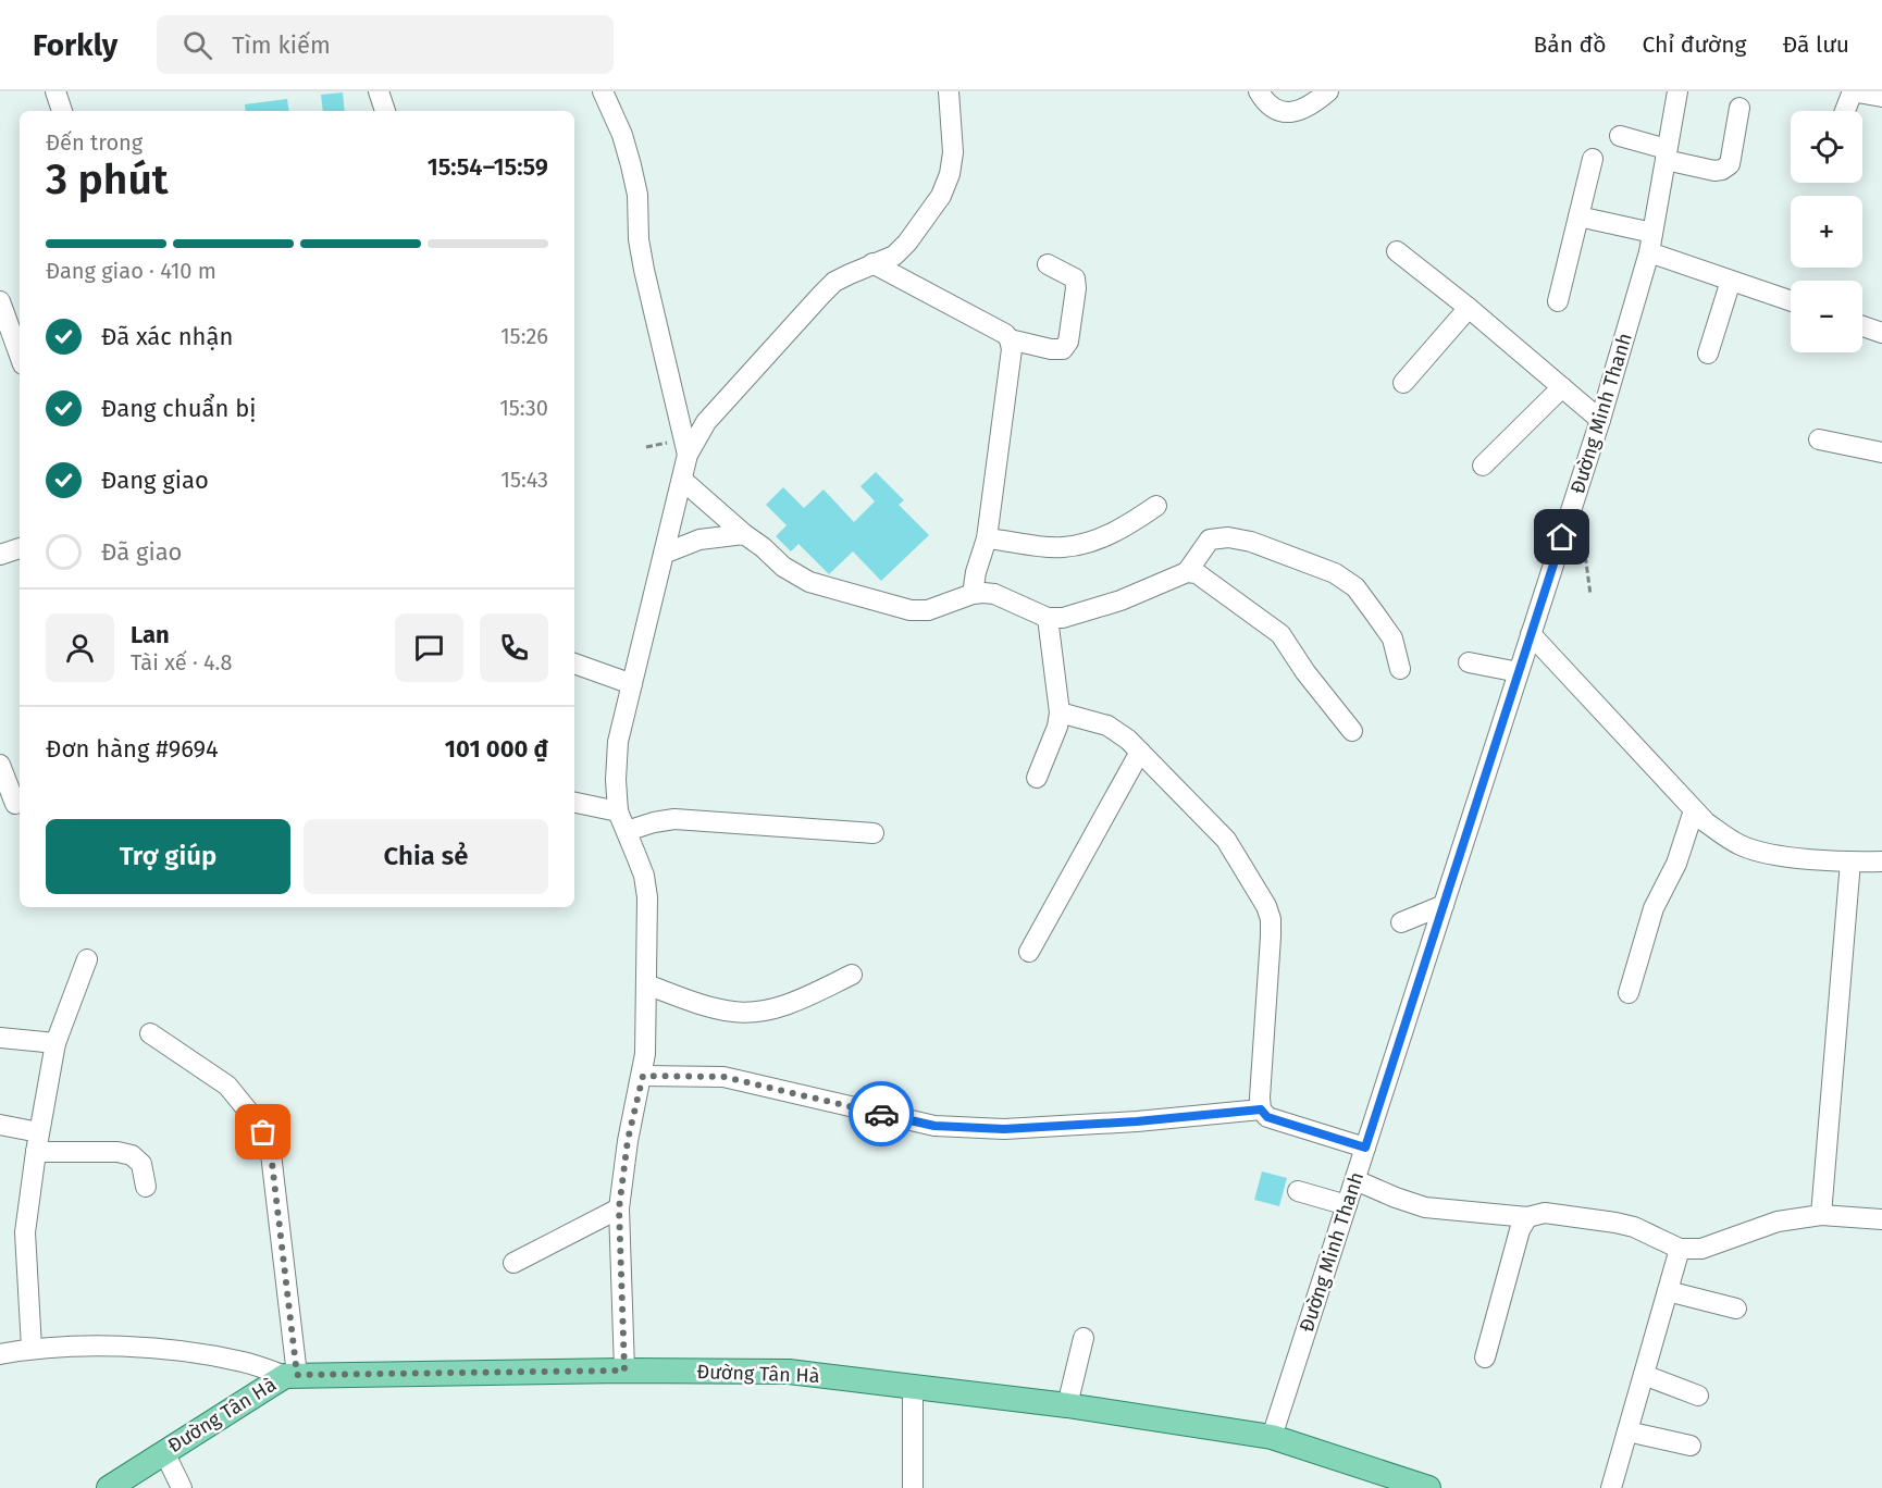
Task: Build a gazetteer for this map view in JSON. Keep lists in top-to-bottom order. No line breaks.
{"streets":{"main road":["Đường Tân Hà"],"street":["Đường Minh Thanh"]},"crossings":[["Đường Minh Thanh","Đường Tân Hà"]],"page":{"header":"Forkly","search":"Tìm kiếm","nav":["Bản đồ","Chỉ đường","Đã lưu"],"map_buttons":["+","−"],"heading":["3 phút","Đến trong","15:54–15:59"],"panel":["Lan","Tài xế · 4.8","Đơn hàng #9694","101 000 ₫"],"bar":"Đang giao · 410 m","list":[["Đã xác nhận","15:26"],["Đang chuẩn bị","15:30"],["Đang giao","15:43"],"Đã giao"],"buttons":["Trợ giúp","Chia sẻ"]}}
